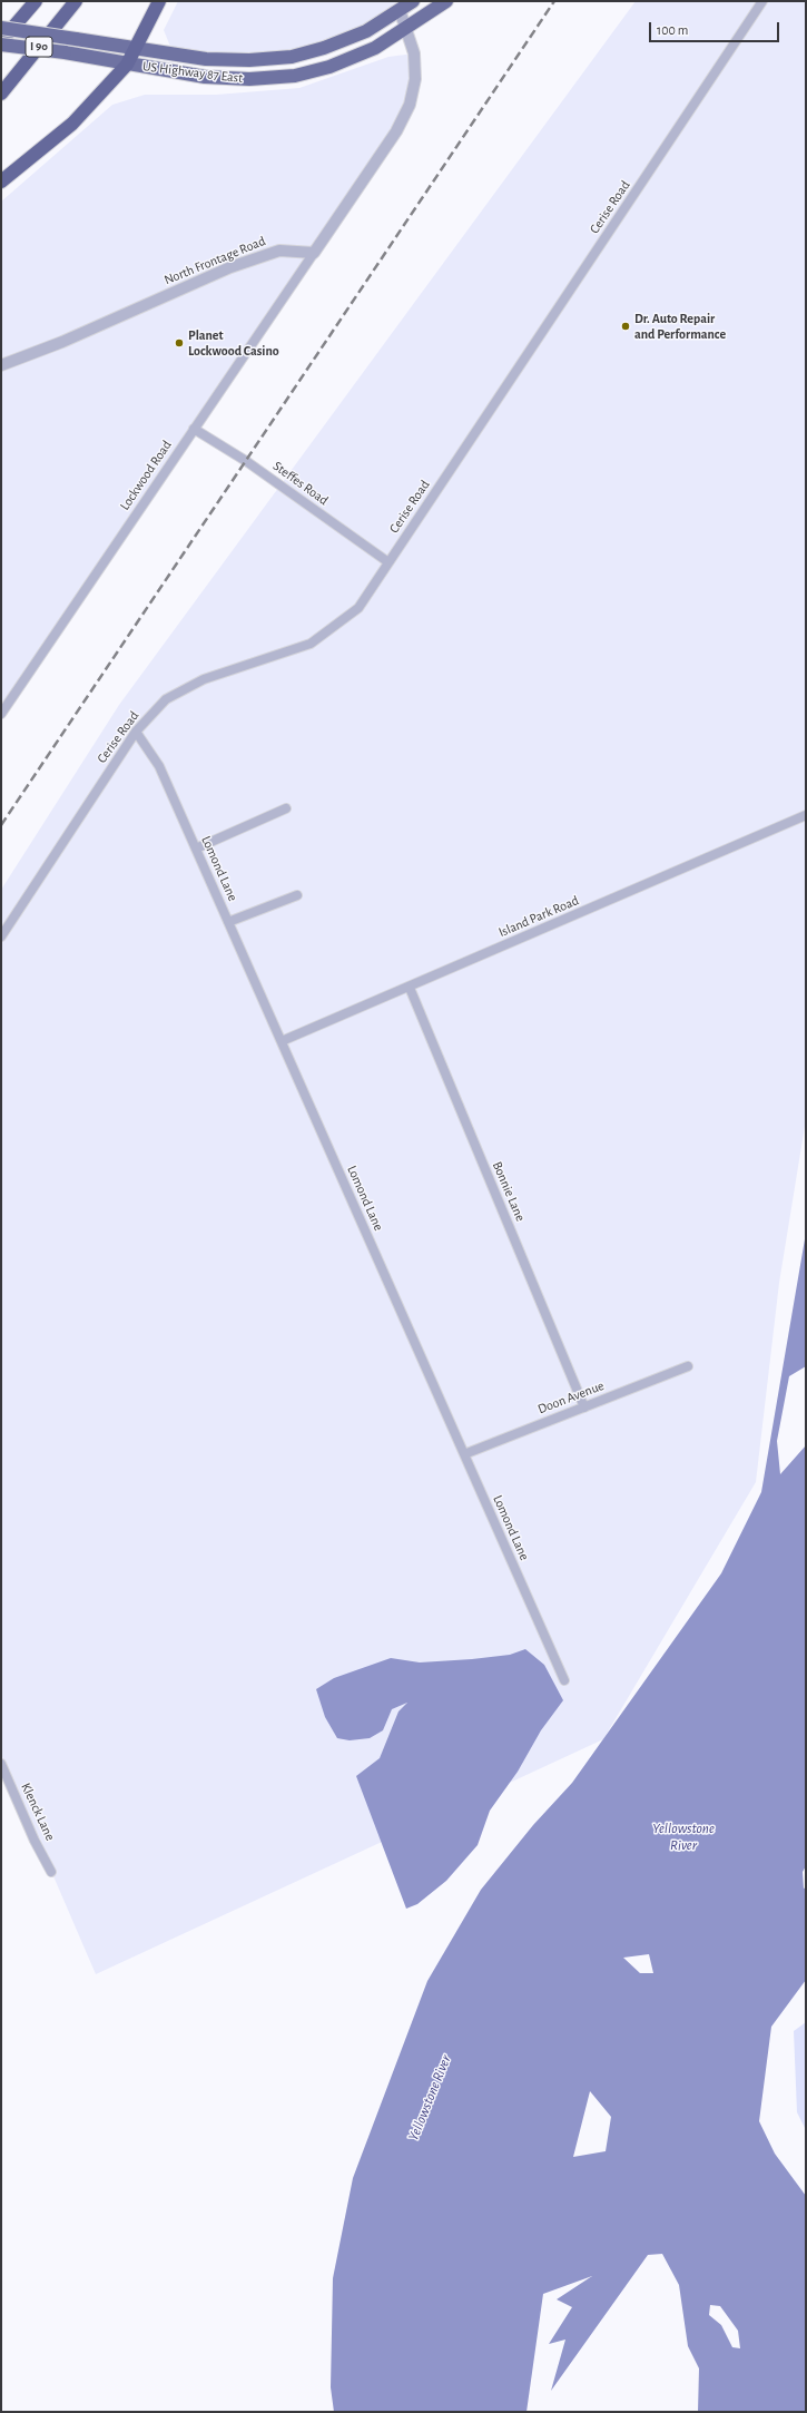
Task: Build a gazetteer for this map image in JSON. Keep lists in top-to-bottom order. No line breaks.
{"streets":{"highway":["I 90","US Highway 87 East"],"street":["Cerise Road","North Frontage Road","Lockwood Road","Steffes Road","Lomond Lane","Island Park Road","Bonnie Lane","Doon Avenue","Klenck Lane"]},"crossings":[["I 90","US Highway 87 East"],["Cerise Road","Steffes Road"],["Cerise Road","Lomond Lane"],["North Frontage Road","Lockwood Road"],["Lockwood Road","Steffes Road"],["Lomond Lane","Island Park Road"],["Lomond Lane","Doon Avenue"],["Island Park Road","Bonnie Lane"],["Bonnie Lane","Doon Avenue"]],"water":["Yellowstone River"],"places":["Dr. Auto Repair and Performance","Planet Lockwood Casino"],"scale_bar":"100 m"}
